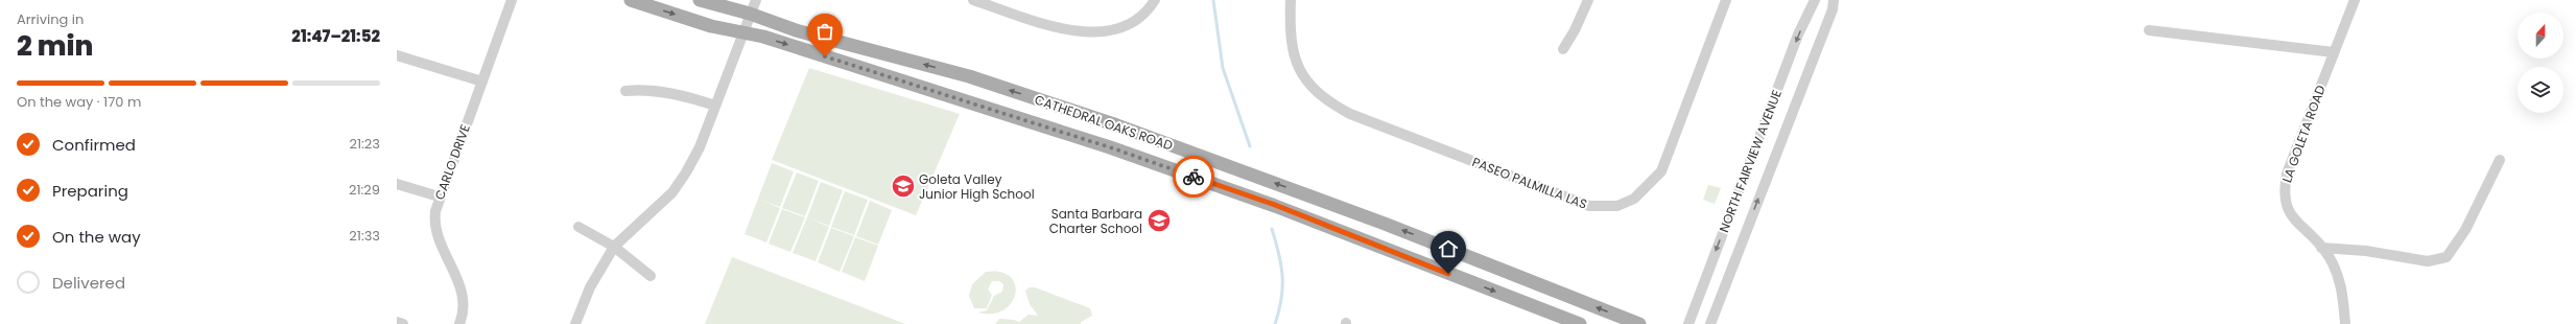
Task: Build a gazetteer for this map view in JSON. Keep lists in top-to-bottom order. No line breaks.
{"streets":{"main road":["CATHEDRAL OAKS ROAD"],"street":["LA GOLETA ROAD","NORTH FAIRVIEW AVENUE","CARLO DRIVE","PASEO PALMILLA LAS"]},"places":{"school or university":["Goleta Valley Junior High School","Santa Barbara Charter School"]},"north":"top","page":{"heading":["2 min","Arriving in","21:47–21:52"],"bar":"On the way · 170 m","list":[["Confirmed","21:23"],["Preparing","21:29"],["On the way","21:33"],"Delivered"]}}
